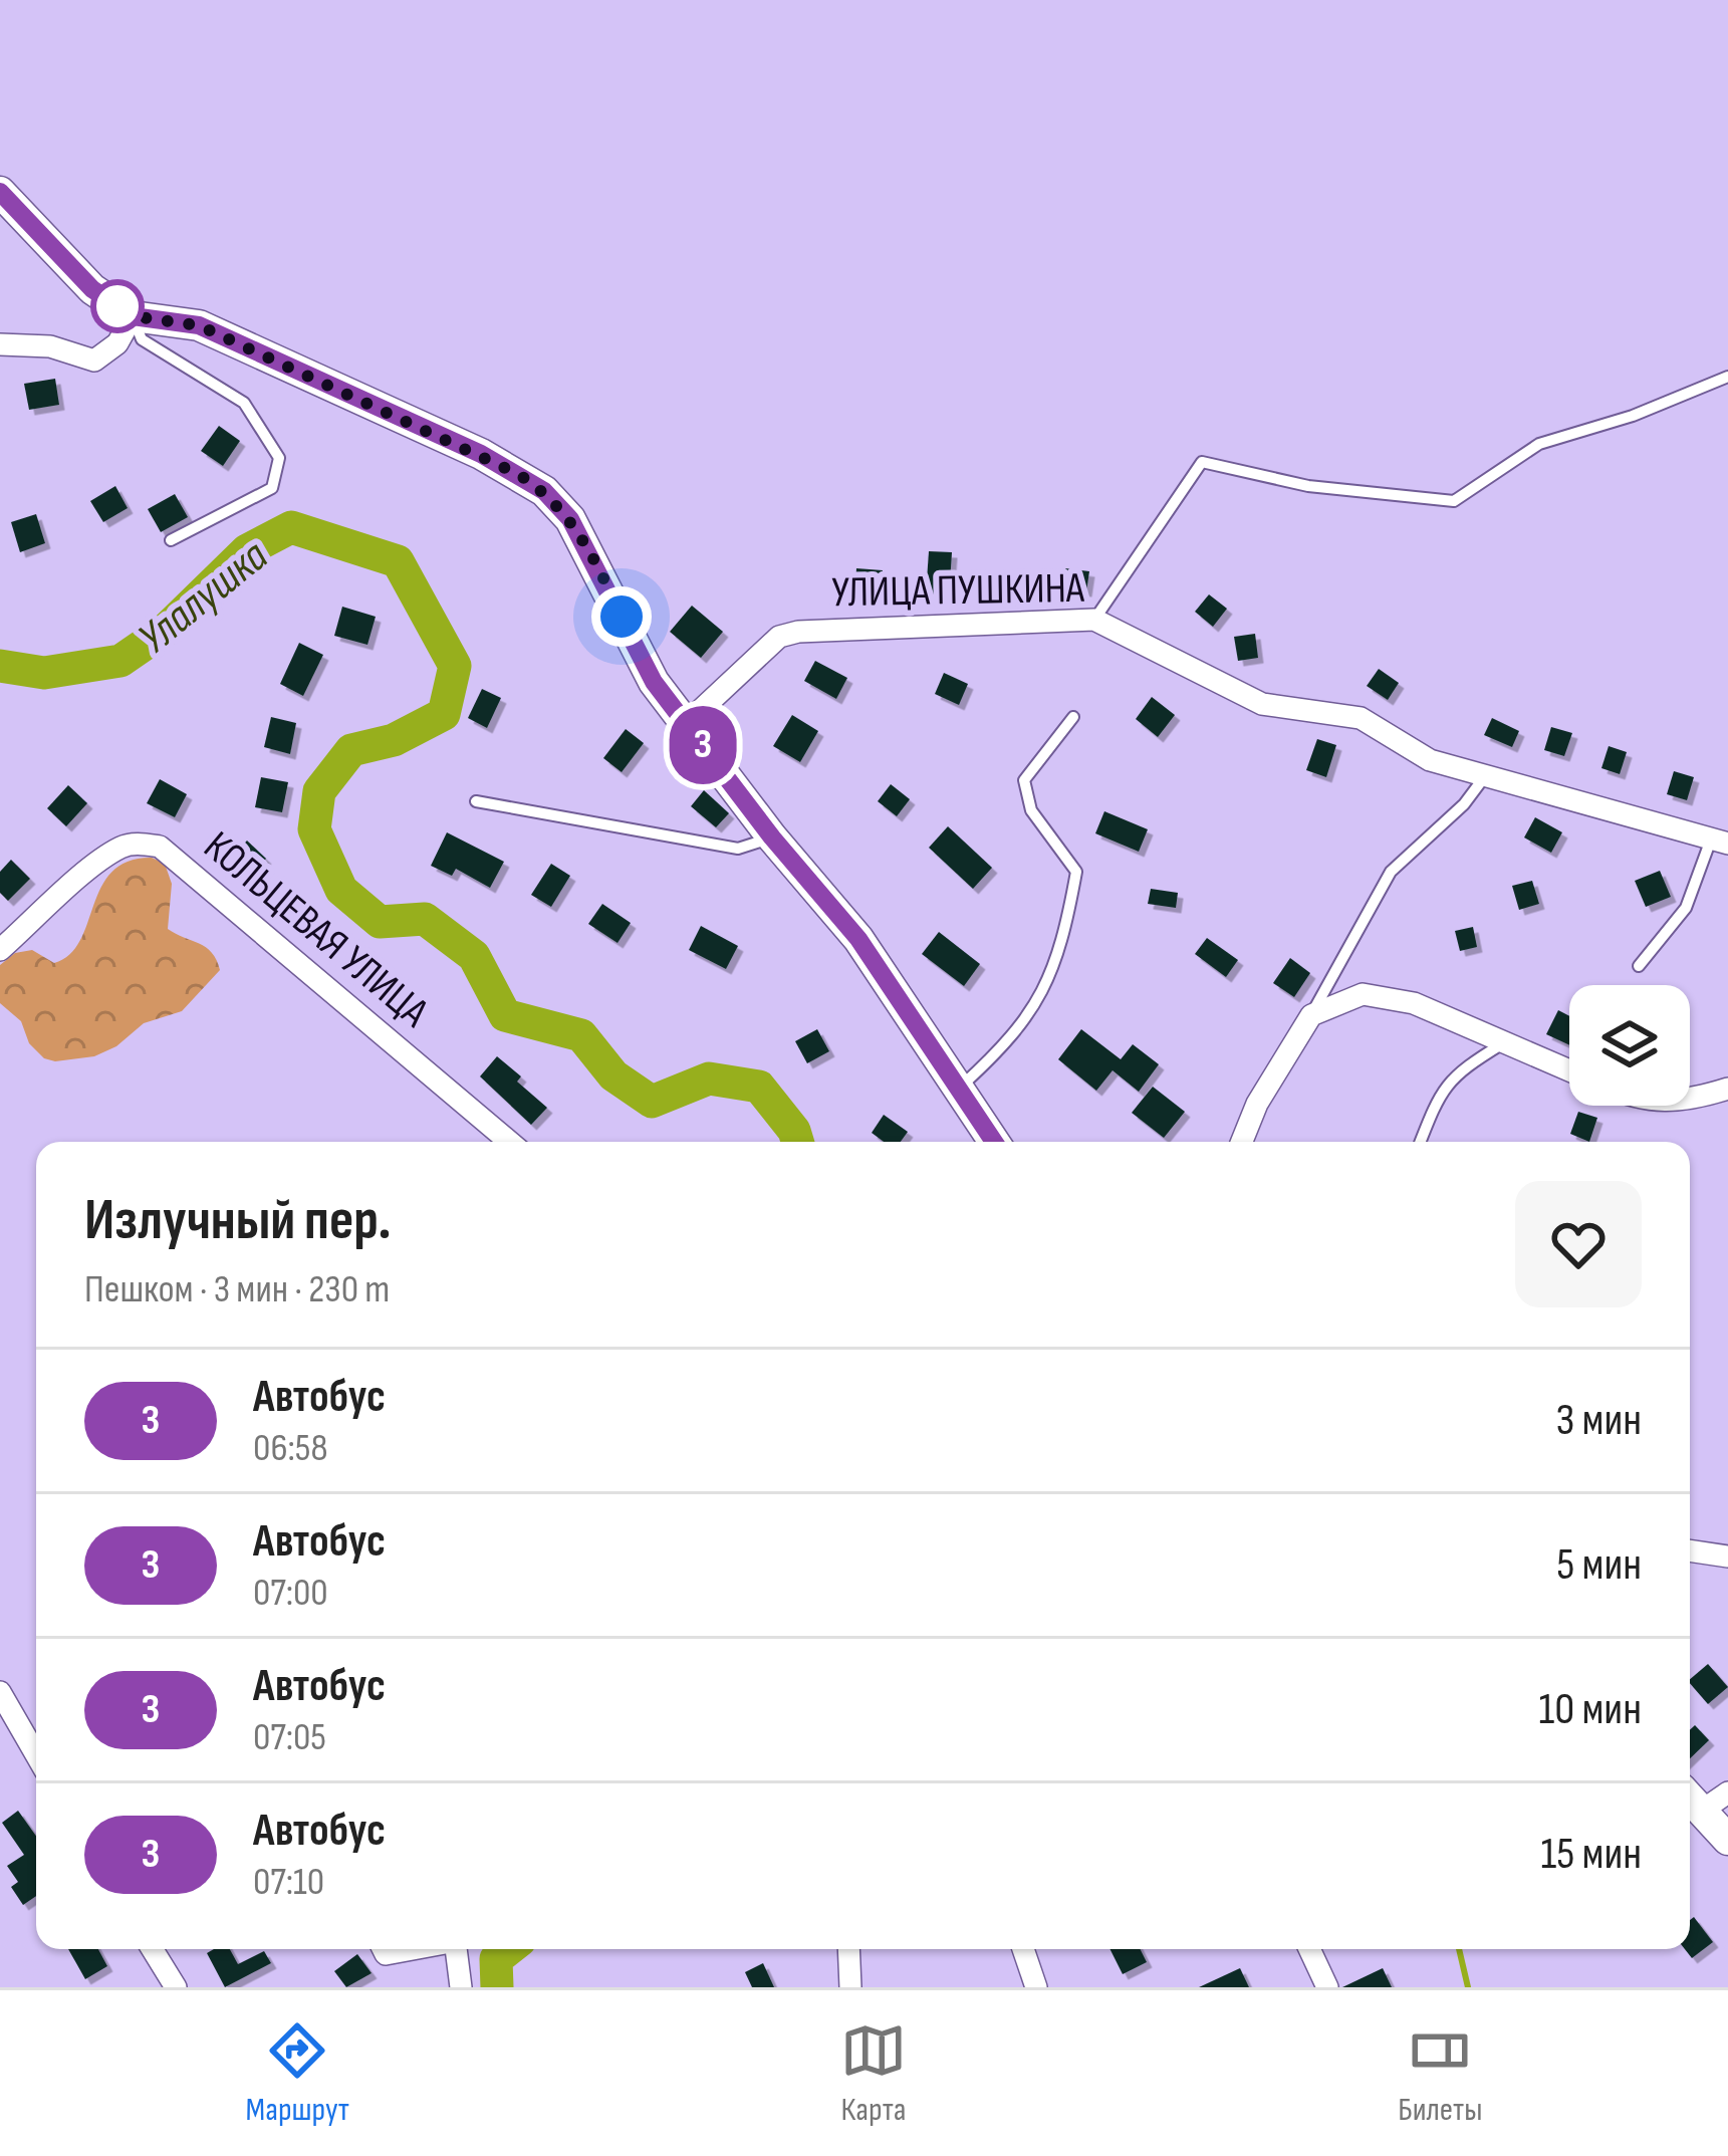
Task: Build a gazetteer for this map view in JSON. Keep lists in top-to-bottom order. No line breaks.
{"streets":{"street":["УЛИЦА ПУШКИНА","КОЛЬЦЕВАЯ УЛИЦА"]},"water":["Улалушка"],"lines":["bus line 3"],"page":{"on_map":"3","heading":["Излучный пер.","Пешком · 3 мин · 230 m"],"list":[{"mark":"3","name":"Автобус","note":"06:58","value":"3 мин"},{"mark":"3","name":"Автобус","note":"07:00","value":"5 мин"},{"mark":"3","name":"Автобус","note":"07:05","value":"10 мин"},{"mark":"3","name":"Автобус","note":"07:10","value":"15 мин"}],"tabs":["Маршрут","Карта","Билеты"]}}
